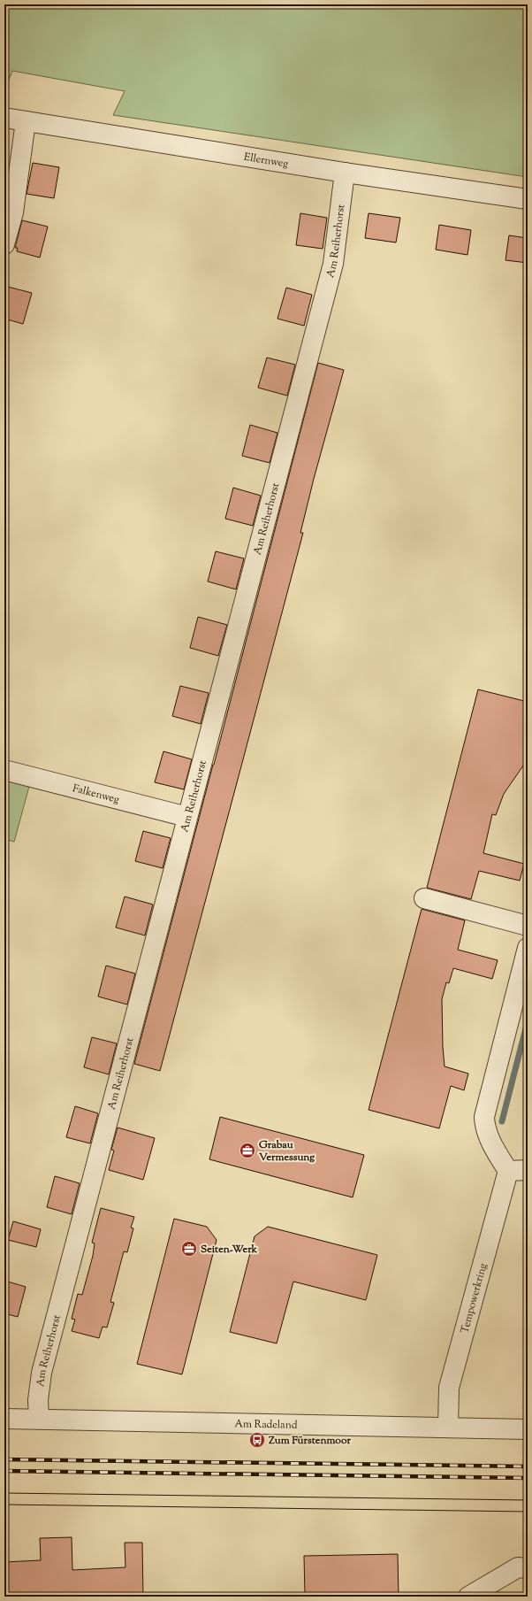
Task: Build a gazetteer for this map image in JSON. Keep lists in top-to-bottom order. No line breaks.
{"streets":{"street":["Ellernweg","Am Reiherhorst","Falkenweg","Tempowerkring","Am Radeland"]},"crossings":[["Ellernweg","Am Reiherhorst"],["Am Reiherhorst","Falkenweg"],["Am Reiherhorst","Am Radeland"],["Tempowerkring","Am Radeland"]],"places":{"office":["Grabau Vermessung","Seiten-Werk"],"bus stop":["Zum Fürstenmoor"]}}
